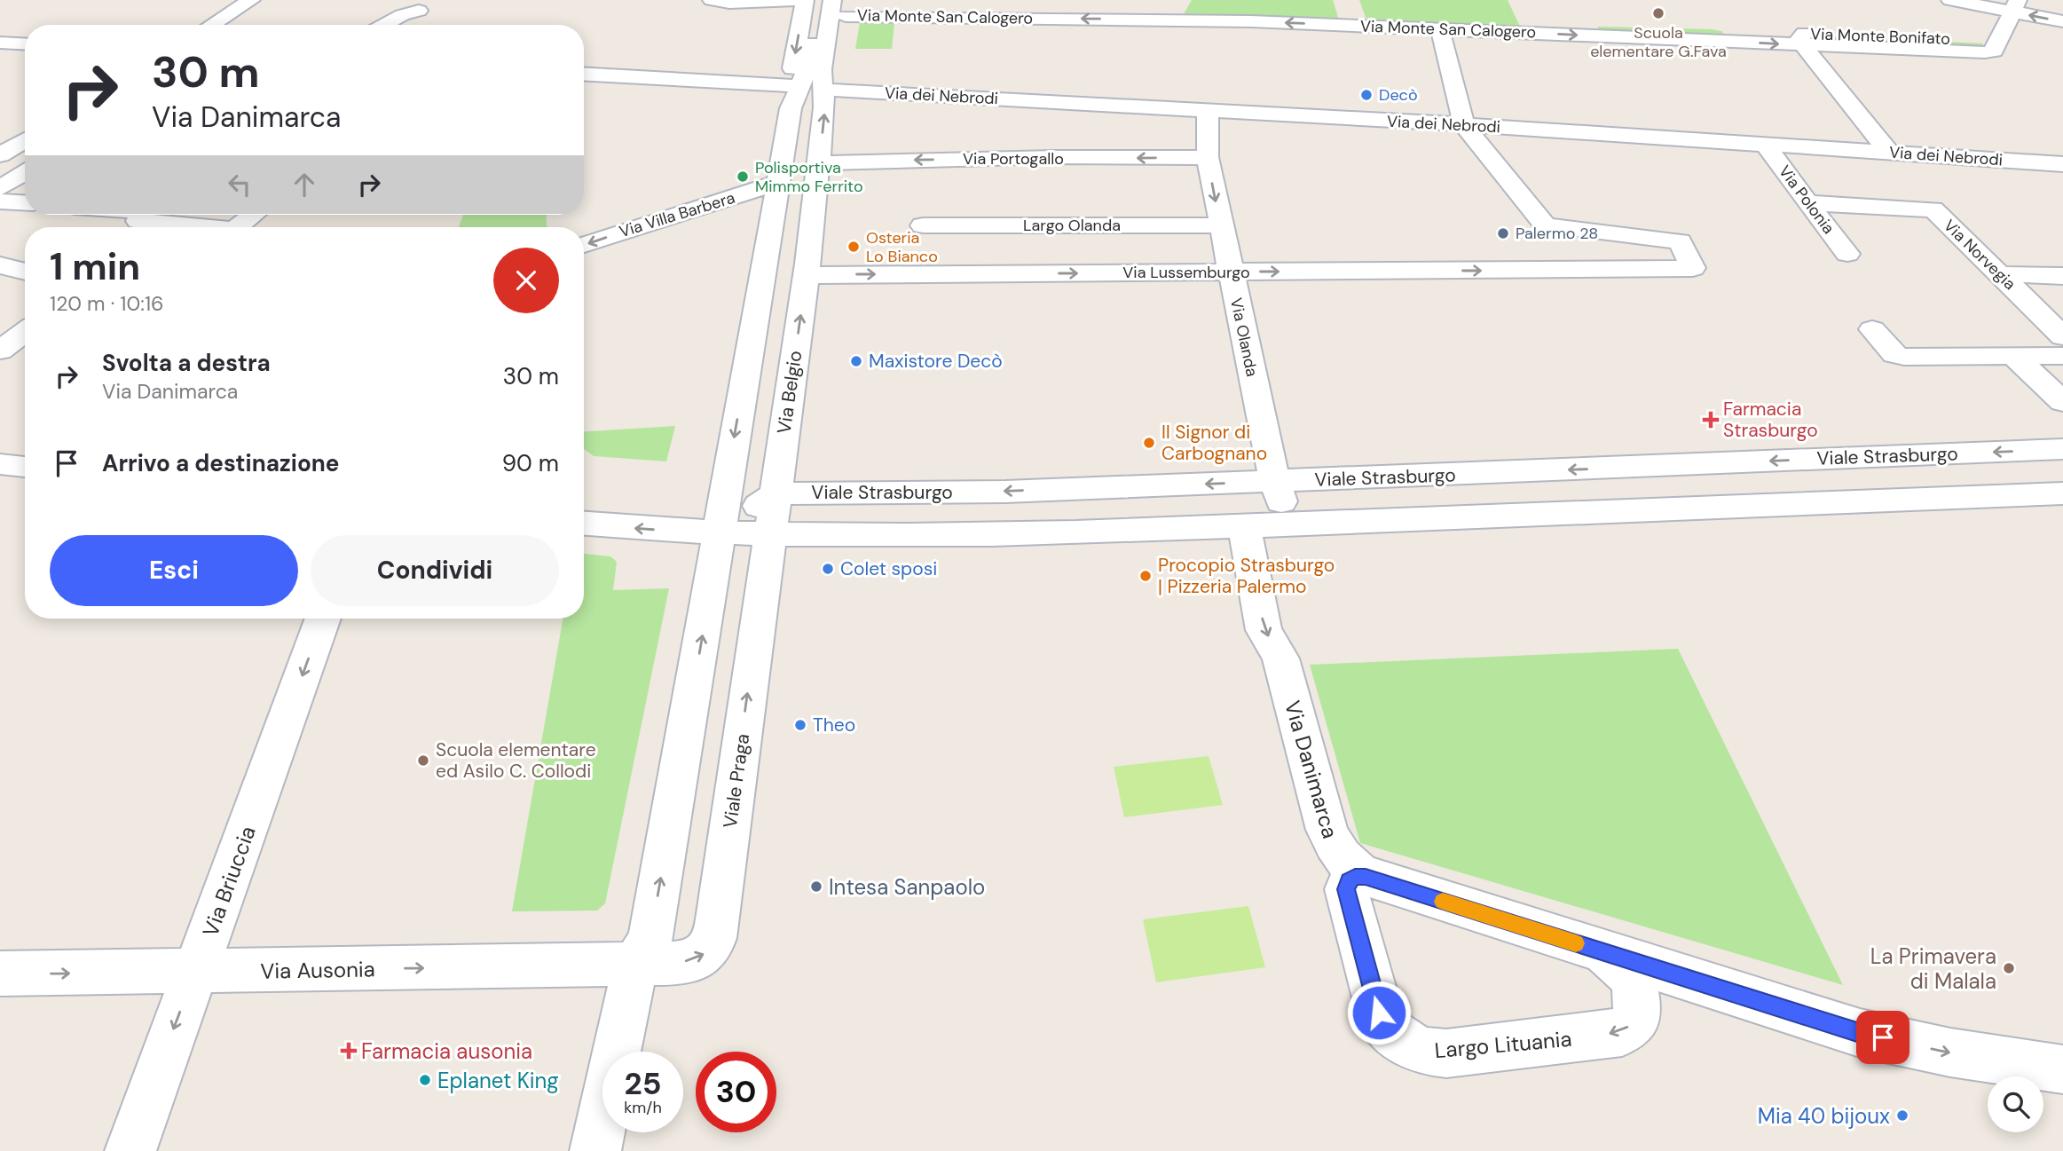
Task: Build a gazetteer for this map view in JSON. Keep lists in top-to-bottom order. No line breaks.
{"streets":{"street":["Via Monte San Calogero","Via Monte Bonifato","Via dei Nebrodi","Via Portogallo","Via Polonia","Via Villa Barbera","Largo Olanda","Via Norvegia","Via Lussemburgo","Via Olanda","Via Belgio","Viale Strasburgo","Via Danimarca","Viale Praga","Via Briuccia","Via Ausonia","Largo Lituania"]},"crossings":[["Via Monte San Calogero","Via Monte Bonifato"],["Via Monte San Calogero","Via Belgio"],["Via Monte Bonifato","Via dei Nebrodi"],["Via dei Nebrodi","Via Polonia"],["Via dei Nebrodi","Via Olanda"],["Via dei Nebrodi","Via Belgio"],["Via Portogallo","Via Olanda"],["Via Portogallo","Via Belgio"],["Via Polonia","Via Norvegia"],["Via Villa Barbera","Via Belgio"],["Largo Olanda","Via Olanda"],["Via Lussemburgo","Via Olanda"],["Via Lussemburgo","Via Belgio"],["Via Olanda","Viale Strasburgo"],["Via Belgio","Viale Strasburgo"],["Via Belgio","Viale Praga"],["Via Danimarca","Largo Lituania"],["Viale Praga","Via Ausonia"],["Via Briuccia","Via Ausonia"]],"one_way":["Via Portogallo","Via Danimarca","Via Briuccia","Via Ausonia"],"places":{"other":["Scuola elementare G.Fava","Decò","Polisportiva Mimmo Ferrito","Palermo 28","Osteria Lo Bianco","Maxistore Decò","Il Signor di Carbognano","Colet sposi","Procopio Strasburgo | Pizzeria Palermo","Theo","Scuola elementare ed Asilo C. Collodi","Intesa Sanpaolo","La Primavera di Malala","Eplanet King","Mia 40 bijoux"],"health":["Farmacia Strasburgo","Farmacia ausonia"]},"page":{"turn":["30 m","Via Danimarca"],"heading":["1 min","120 m · 10:16"],"list":[{"name":"Svolta a destra","note":"Via Danimarca","value":"30 m"},{"name":"Arrivo a destinazione","value":"90 m"}],"buttons":["Esci","Condividi"],"speed":"25 km/h","limit":"30"}}
